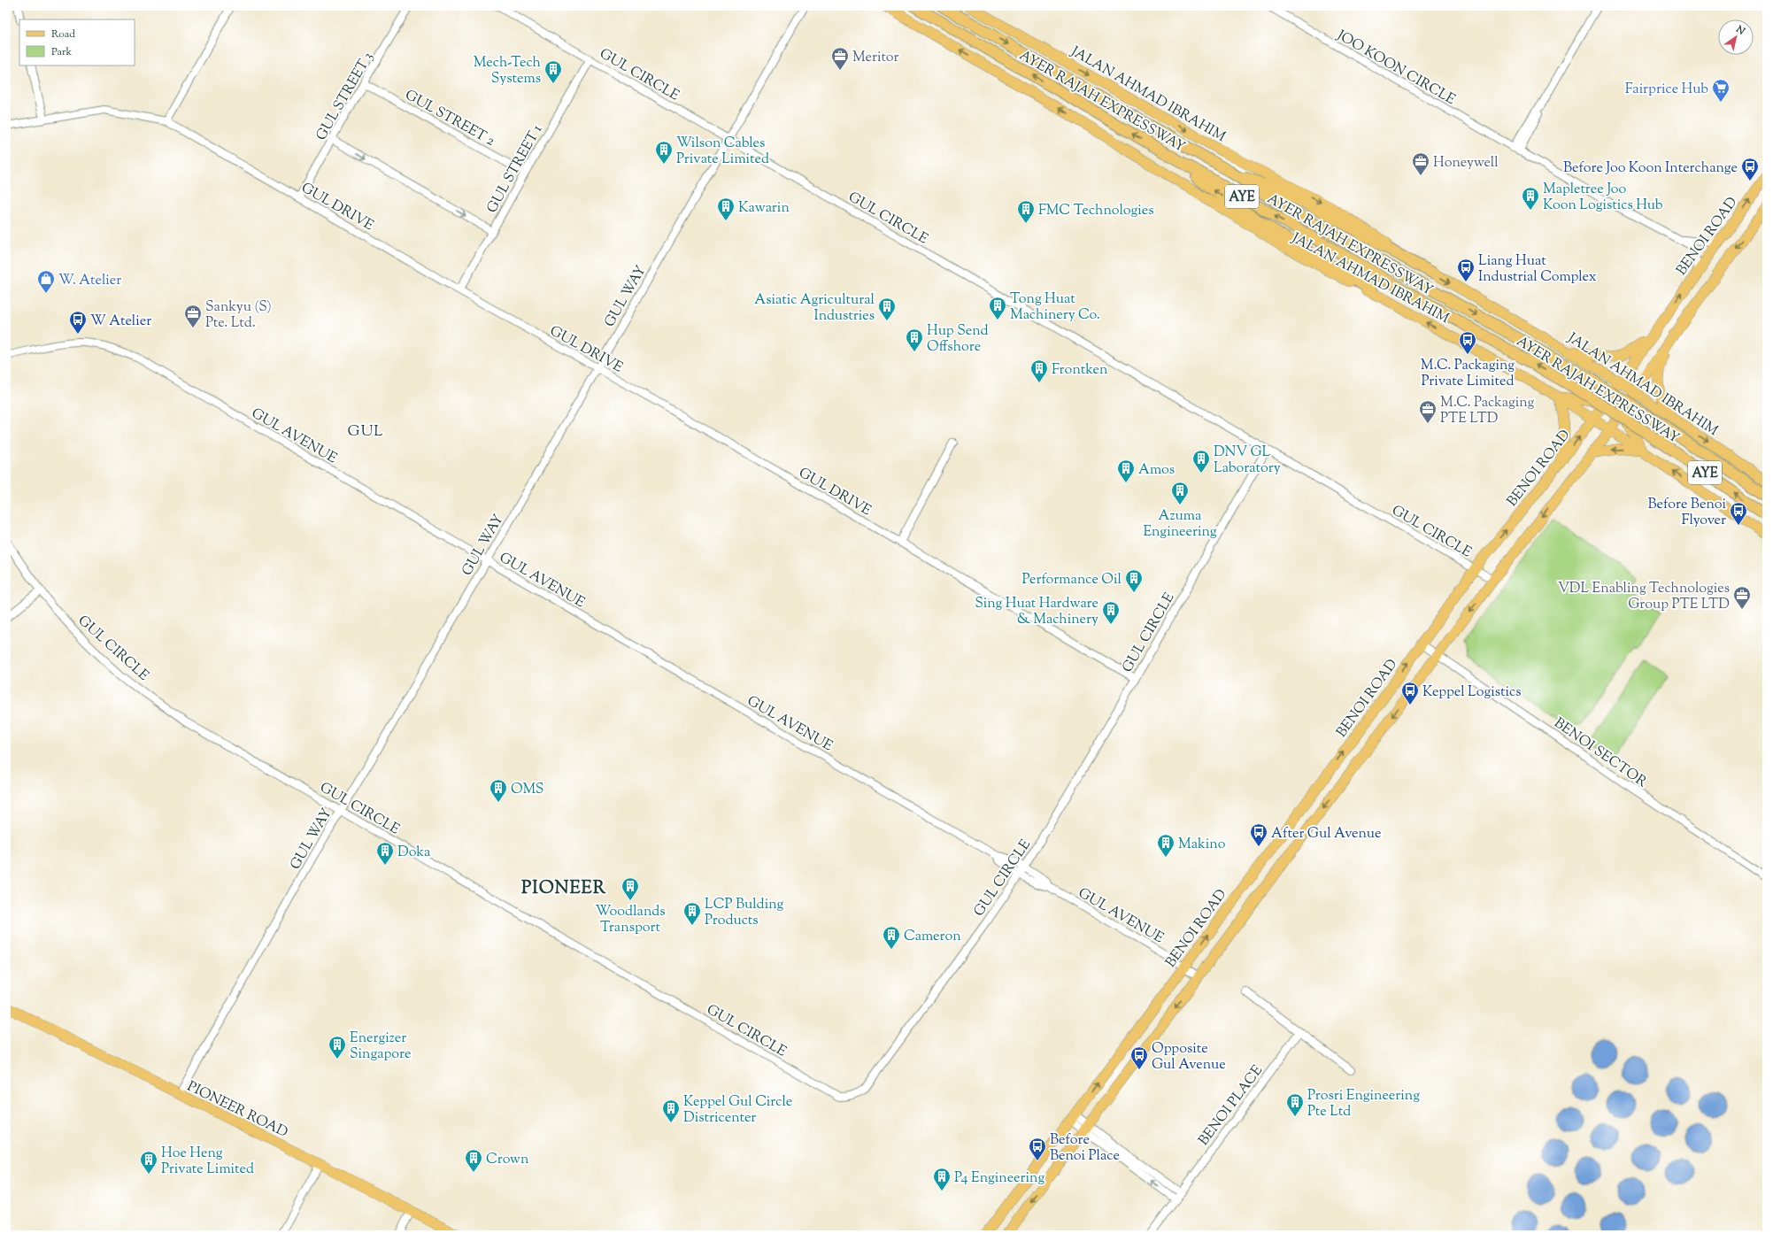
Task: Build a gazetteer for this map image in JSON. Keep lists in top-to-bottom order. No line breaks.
{"streets":{"highway":["AYER RAJAH EXPRESSWAY","AYE"],"main road":["JALAN AHMAD IBRAHIM","BENOI ROAD","PIONEER ROAD"],"street":["JOO KOON CIRCLE","GUL CIRCLE","GUL STREET 3","GUL STREET 2","GUL STREET 1","GUL DRIVE","GUL WAY","GUL AVENUE","BENOI SECTOR","BENOI PLACE"]},"crossings":[["JOO KOON CIRCLE","BENOI ROAD"],["GUL CIRCLE","GUL STREET 1"],["GUL CIRCLE","GUL DRIVE"],["GUL CIRCLE","BENOI ROAD"],["GUL CIRCLE","GUL WAY"],["GUL CIRCLE","GUL AVENUE"],["JALAN AHMAD IBRAHIM","BENOI ROAD"],["GUL STREET 3","GUL STREET 2"],["GUL STREET 3","GUL DRIVE"],["GUL STREET 2","GUL STREET 1"],["GUL STREET 1","GUL DRIVE"],["GUL DRIVE","GUL WAY"],["BENOI ROAD","GUL AVENUE"],["BENOI ROAD","BENOI SECTOR"],["GUL WAY","GUL AVENUE"],["GUL WAY","PIONEER ROAD"]],"districts":["GUL","PIONEER"],"places":{"office":["Meritor","Honeywell","Sankyu (S) Pte. Ltd.","M.C. Packaging PTE LTD","VDL Enabling Technologies Group PTE LTD"],"building":["Mech-Tech Systems","Wilson Cables Private Limited","Mapletree Joo Koon Logistics Hub","Kawarin","FMC Technologies","Tong Huat Machinery Co.","Asiatic Agricultural Industries","Hup Send Offshore","Frontken","DNV GL Laboratory","Amos","Azuma Engineering","Performance Oil","Sing Huat Hardware & Machinery","OMS","Makino","Doka","Woodlands Transport","LCP Bulding Products","Cameron","Energizer Singapore","Prosri Engineering Pte Ltd","Keppel Gul Circle Districenter","Crown","Hoe Heng Private Limited","P4 Engineering"],"supermarket":["Fairprice Hub"],"bus stop":["Before Joo Koon Interchange","Liang Huat Industrial Complex","W Atelier","M.C. Packaging Private Limited","Before Benoi Flyover","Keppel Logistics","After Gul Avenue","Opposite Gul Avenue","Before Benoi Place"],"shop":["W. Atelier"]},"legend":["Road","Park"],"north":"top right"}
